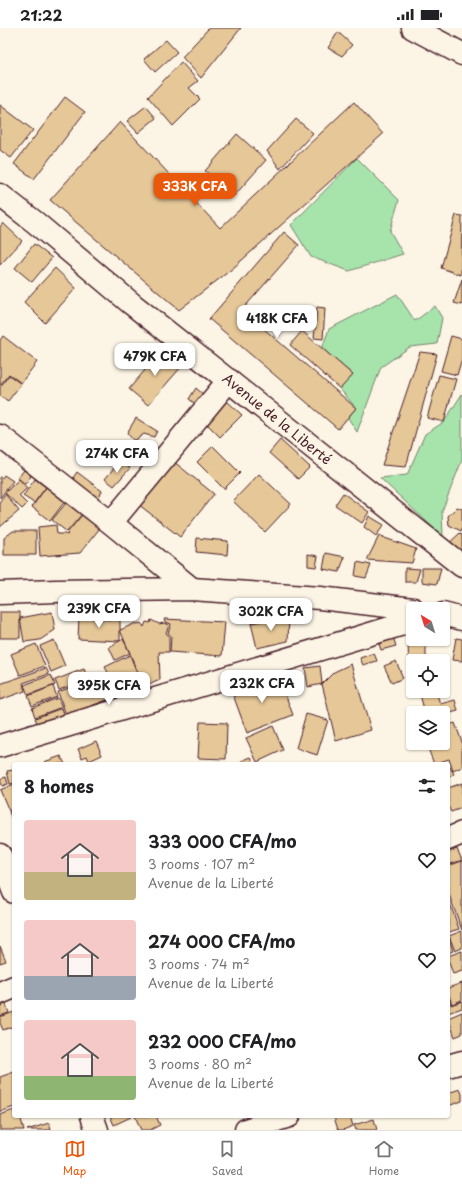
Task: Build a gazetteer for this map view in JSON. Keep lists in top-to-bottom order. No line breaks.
{"streets":{"street":["Avenue de la Liberté"]},"north":"top left","page":{"status":"21:22","price":["333K CFA","418K CFA","479K CFA","274K CFA","239K CFA","302K CFA","232K CFA","395K CFA"],"heading":"8 homes","list":[{"name":"333 000 CFA/mo","note":"3 rooms · 107 m² · Avenue de la Liberté"},{"name":"274 000 CFA/mo","note":"3 rooms · 74 m² · Avenue de la Liberté"},{"name":"232 000 CFA/mo","note":"3 rooms · 80 m² · Avenue de la Liberté"}],"tabs":["Map","Saved","Home"]}}
